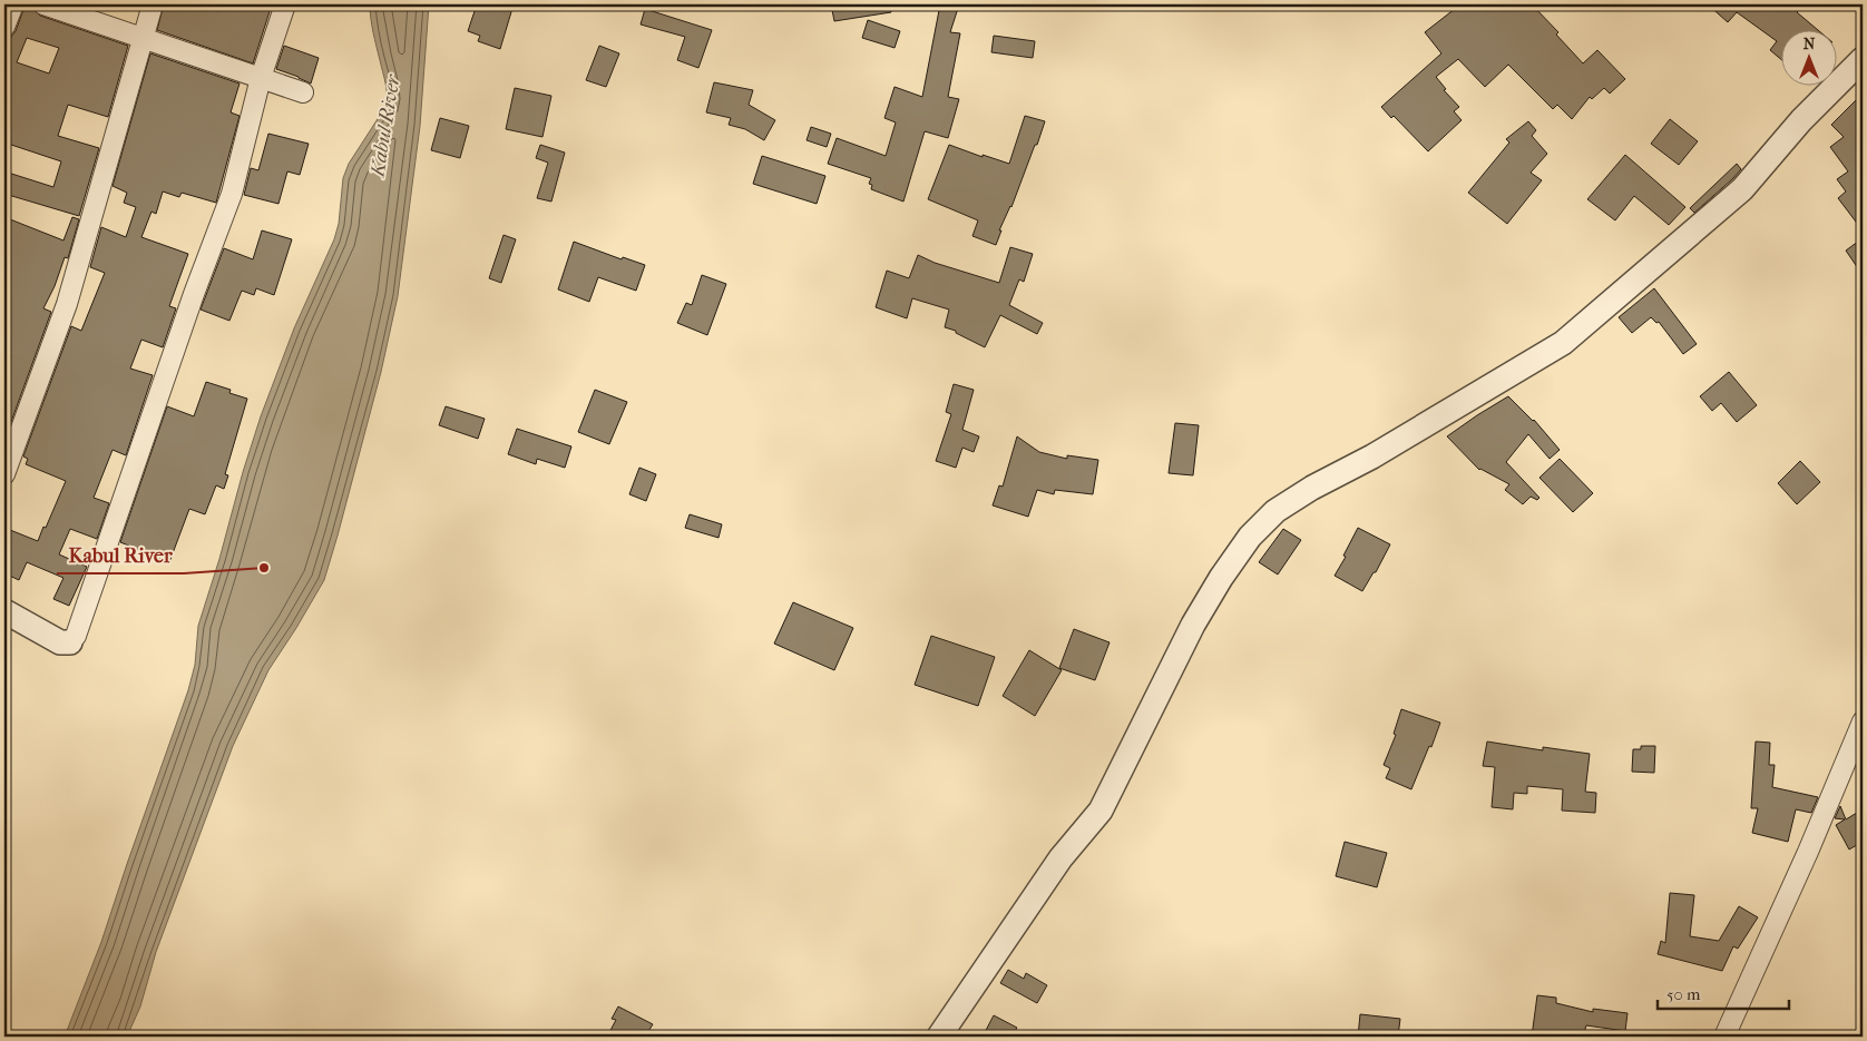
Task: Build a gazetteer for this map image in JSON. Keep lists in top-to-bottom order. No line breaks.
{"water":["Kabul River"],"places":["Kabul River"],"scale_bar":"50 m","north":"top"}
